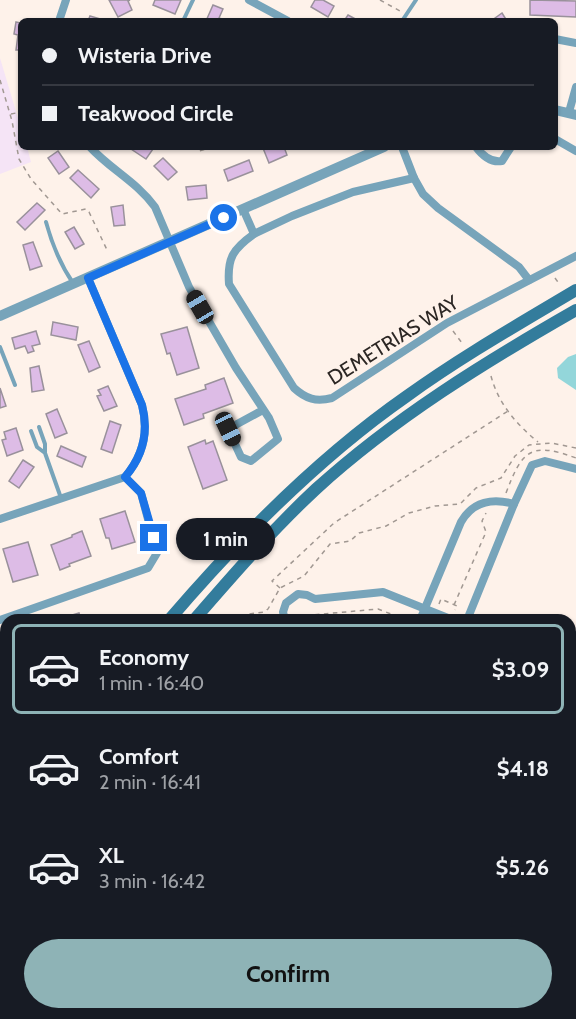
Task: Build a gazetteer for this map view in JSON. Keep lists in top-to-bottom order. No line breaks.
{"streets":{"street":["DEMETRIAS WAY"]},"page":{"banner":["Wisteria Drive","Teakwood Circle"],"bubble":"1 min","list":[{"name":"Economy","note":"1 min · 16:40","value":"$3.09"},{"name":"Comfort","note":"2 min · 16:41","value":"$4.18"},{"name":"XL","note":"3 min · 16:42","value":"$5.26"}],"buttons":"Confirm"}}
